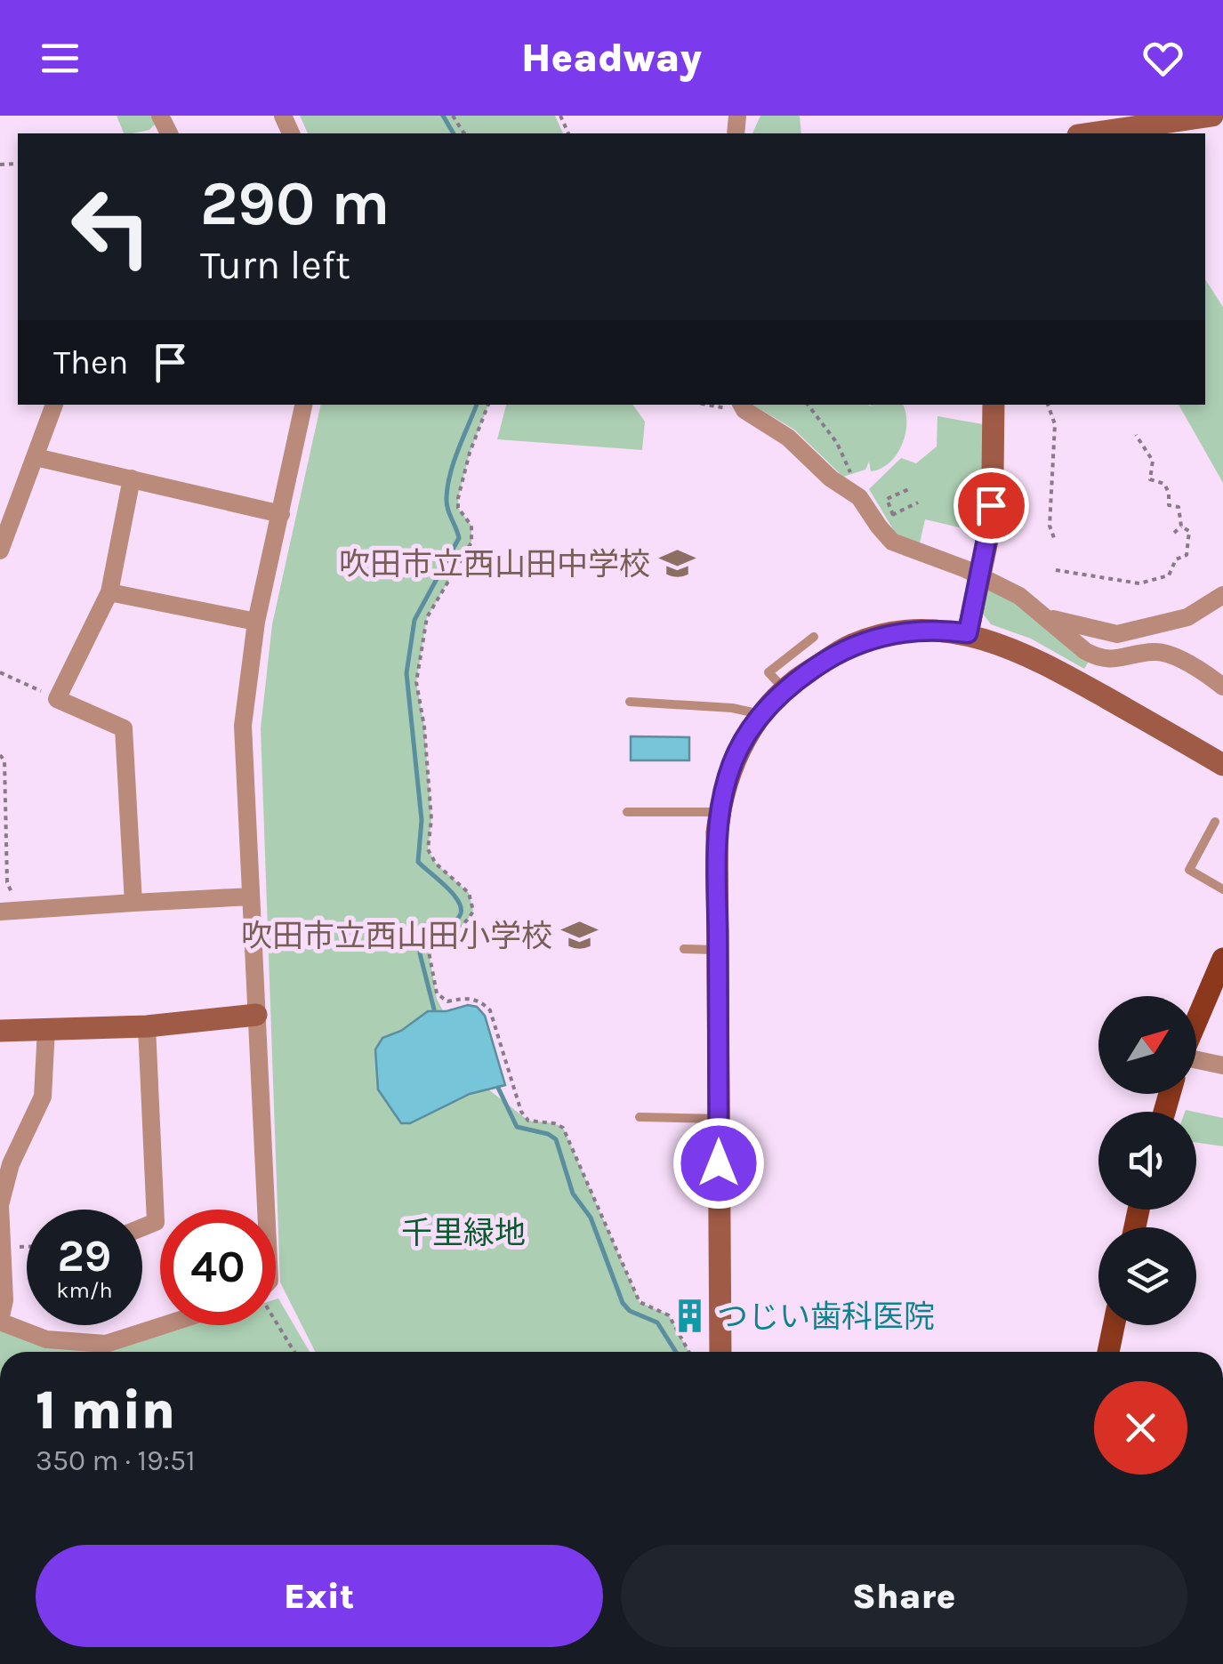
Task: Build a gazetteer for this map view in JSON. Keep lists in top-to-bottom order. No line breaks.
{"parks":["千里緑地"],"places":{"school or university":["吹田市立西山田中学校","吹田市立西山田小学校"],"building":["つじい歯科医院"]},"north":"top right","page":{"header":"Headway","turn":["290 m","Turn left"],"then":"Then","speed":"29 km/h","limit":"40","heading":["1 min","350 m · 19:51"],"buttons":["Exit","Share"]}}
